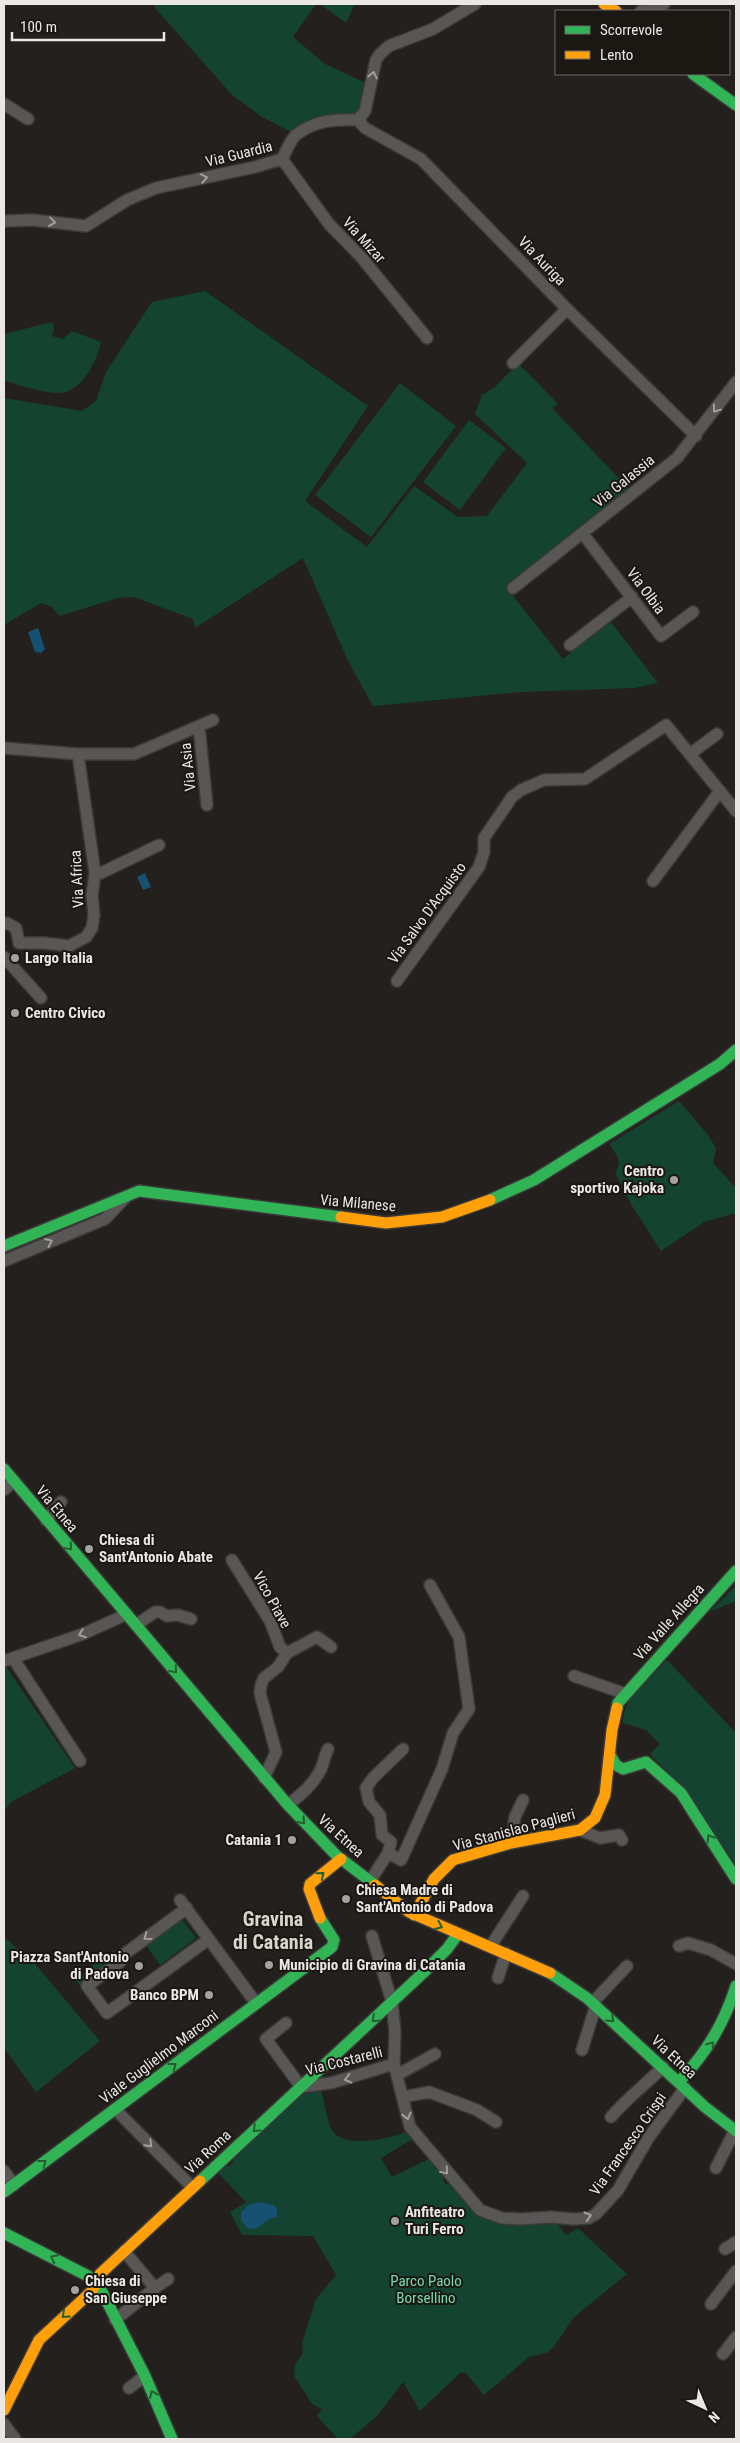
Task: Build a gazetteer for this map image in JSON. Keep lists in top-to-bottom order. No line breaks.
{"streets":{"main road":["Via Milanese","Via Etnea","Via Valle Allegra","Via Stanislao Paglieri","Viale Guglielmo Marconi","Via Roma"],"street":["Via Guardia","Via Mizar","Via Auriga","Via Galassia","Via Olbia","Via Asia","Via Africa","Via Salvo D'Acquisto","Vico Piave","Via Costarelli","Via Francesco Crispi"]},"crossings":[["Via Guardia","Via Mizar"],["Via Guardia","Via Auriga"],["Via Auriga","Via Galassia"],["Via Galassia","Via Olbia"],["Via Etnea","Via Stanislao Paglieri"],["Via Etnea","Viale Guglielmo Marconi"],["Via Etnea","Via Francesco Crispi"],["Via Etnea","Via Roma"],["Via Valle Allegra","Via Stanislao Paglieri"],["Via Costarelli","Via Francesco Crispi"],["Via Costarelli","Via Roma"],["Via Francesco Crispi","Via Roma"]],"one_way":["Via Guardia","Via Etnea","Viale Guglielmo Marconi","Via Costarelli","Via Roma"],"districts":["Gravina di Catania"],"parks":["Parco Paolo Borsellino"],"places":["Largo Italia","Centro Civico","Centro sportivo Kajoka","Chiesa di Sant'Antonio Abate","Catania 1","Chiesa Madre di Sant'Antonio di Padova","Municipio di Gravina di Catania","Piazza Sant'Antonio di Padova","Banco BPM","Anfiteatro Turi Ferro","Chiesa di San Giuseppe"],"legend":["Scorrevole","Lento"],"scale_bar":"100 m","north":"bottom right"}
